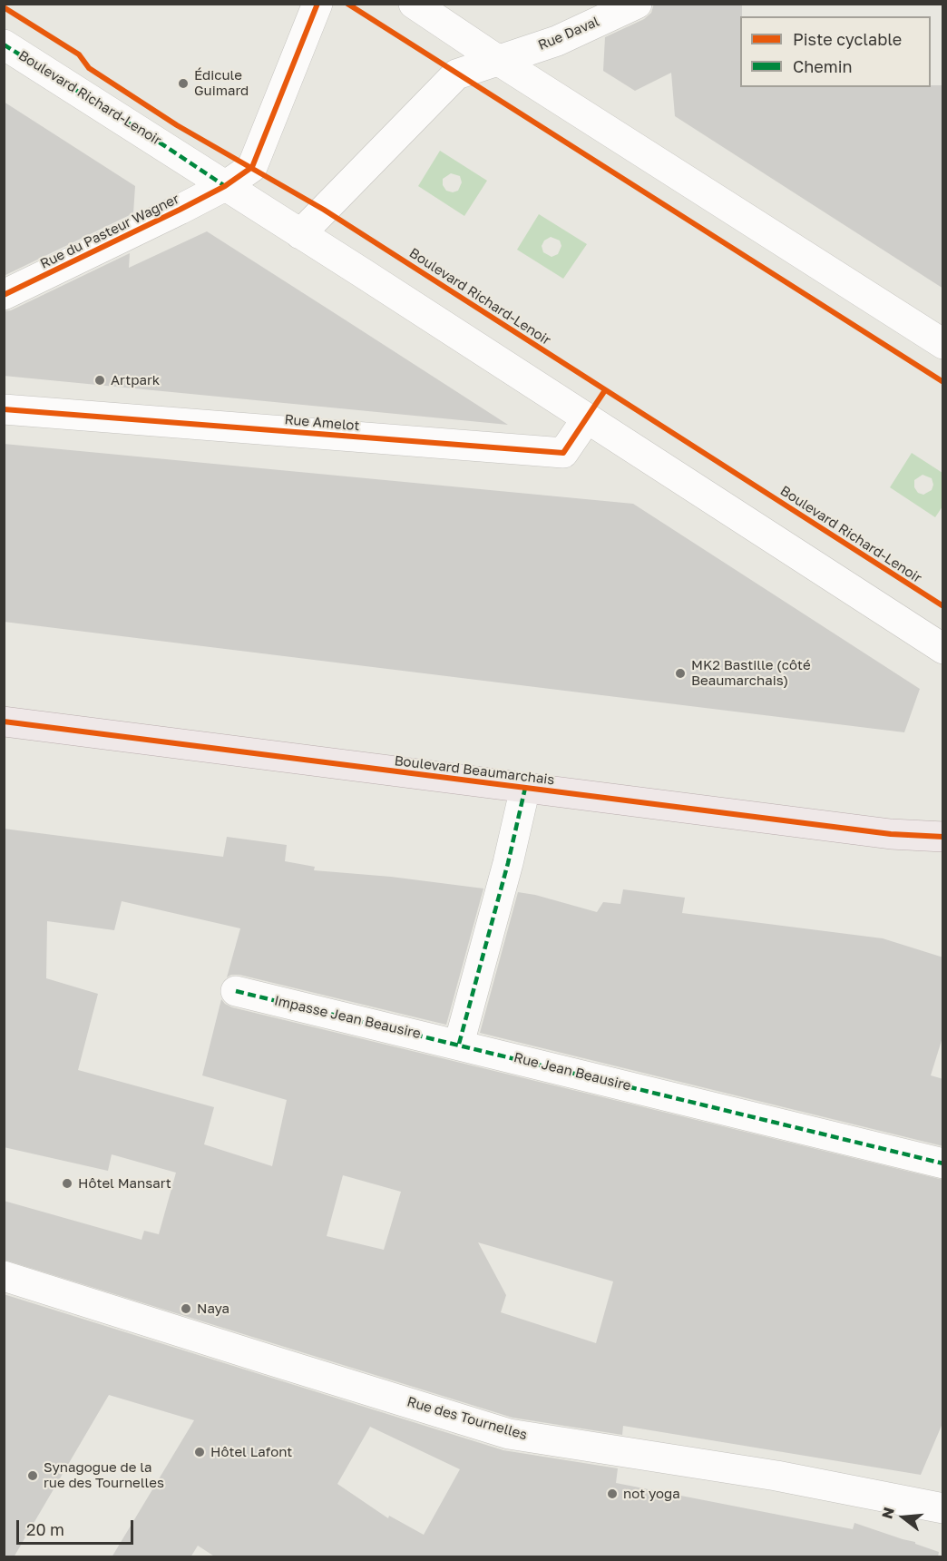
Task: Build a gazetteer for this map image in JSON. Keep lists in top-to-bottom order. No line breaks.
{"streets":{"main road":["Boulevard Beaumarchais"],"street":["Rue Daval","Boulevard Richard-Lenoir","Rue du Pasteur Wagner","Rue Amelot","Impasse Jean Beausire","Rue Jean Beausire","Rue des Tournelles"]},"crossings":[["Rue Daval","Boulevard Richard-Lenoir"],["Boulevard Richard-Lenoir","Rue du Pasteur Wagner"],["Boulevard Richard-Lenoir","Rue Amelot"],["Impasse Jean Beausire","Rue Jean Beausire"]],"places":["Édicule Guimard","Artpark","MK2 Bastille (côté Beaumarchais)","Hôtel Mansart","Naya","Hôtel Lafont","Synagogue de la rue des Tournelles","not yoga"],"legend":["Piste cyclable","Chemin"],"scale_bar":"20 m","north":"left"}
